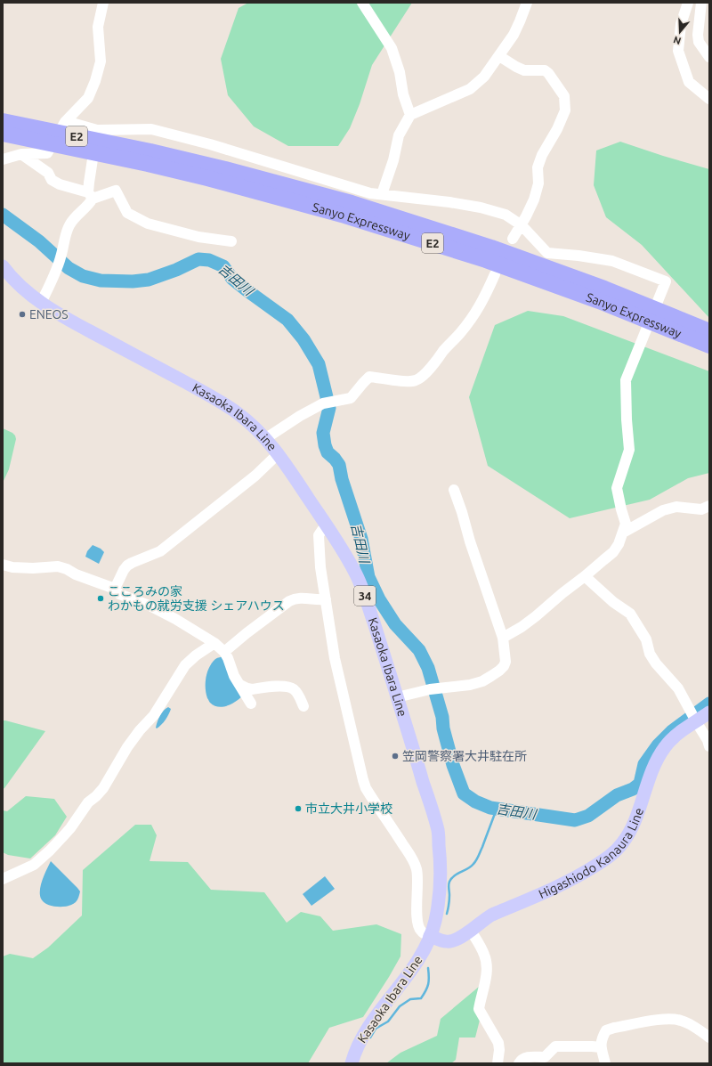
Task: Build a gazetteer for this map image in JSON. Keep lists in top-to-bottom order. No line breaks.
{"streets":{"highway":["E2","Sanyo Expressway"],"main road":["Kasaoka Ibara Line","34","Higashiodo Kanaura Line"]},"crossings":[["Kasaoka Ibara Line","Higashiodo Kanaura Line"]],"water":["吉田川"],"places":["ENEOS","こころみの家 わかもの就労支援 シェアハウス","笠岡警察署大井駐在所","市立大井小学校"],"north":"bottom"}
